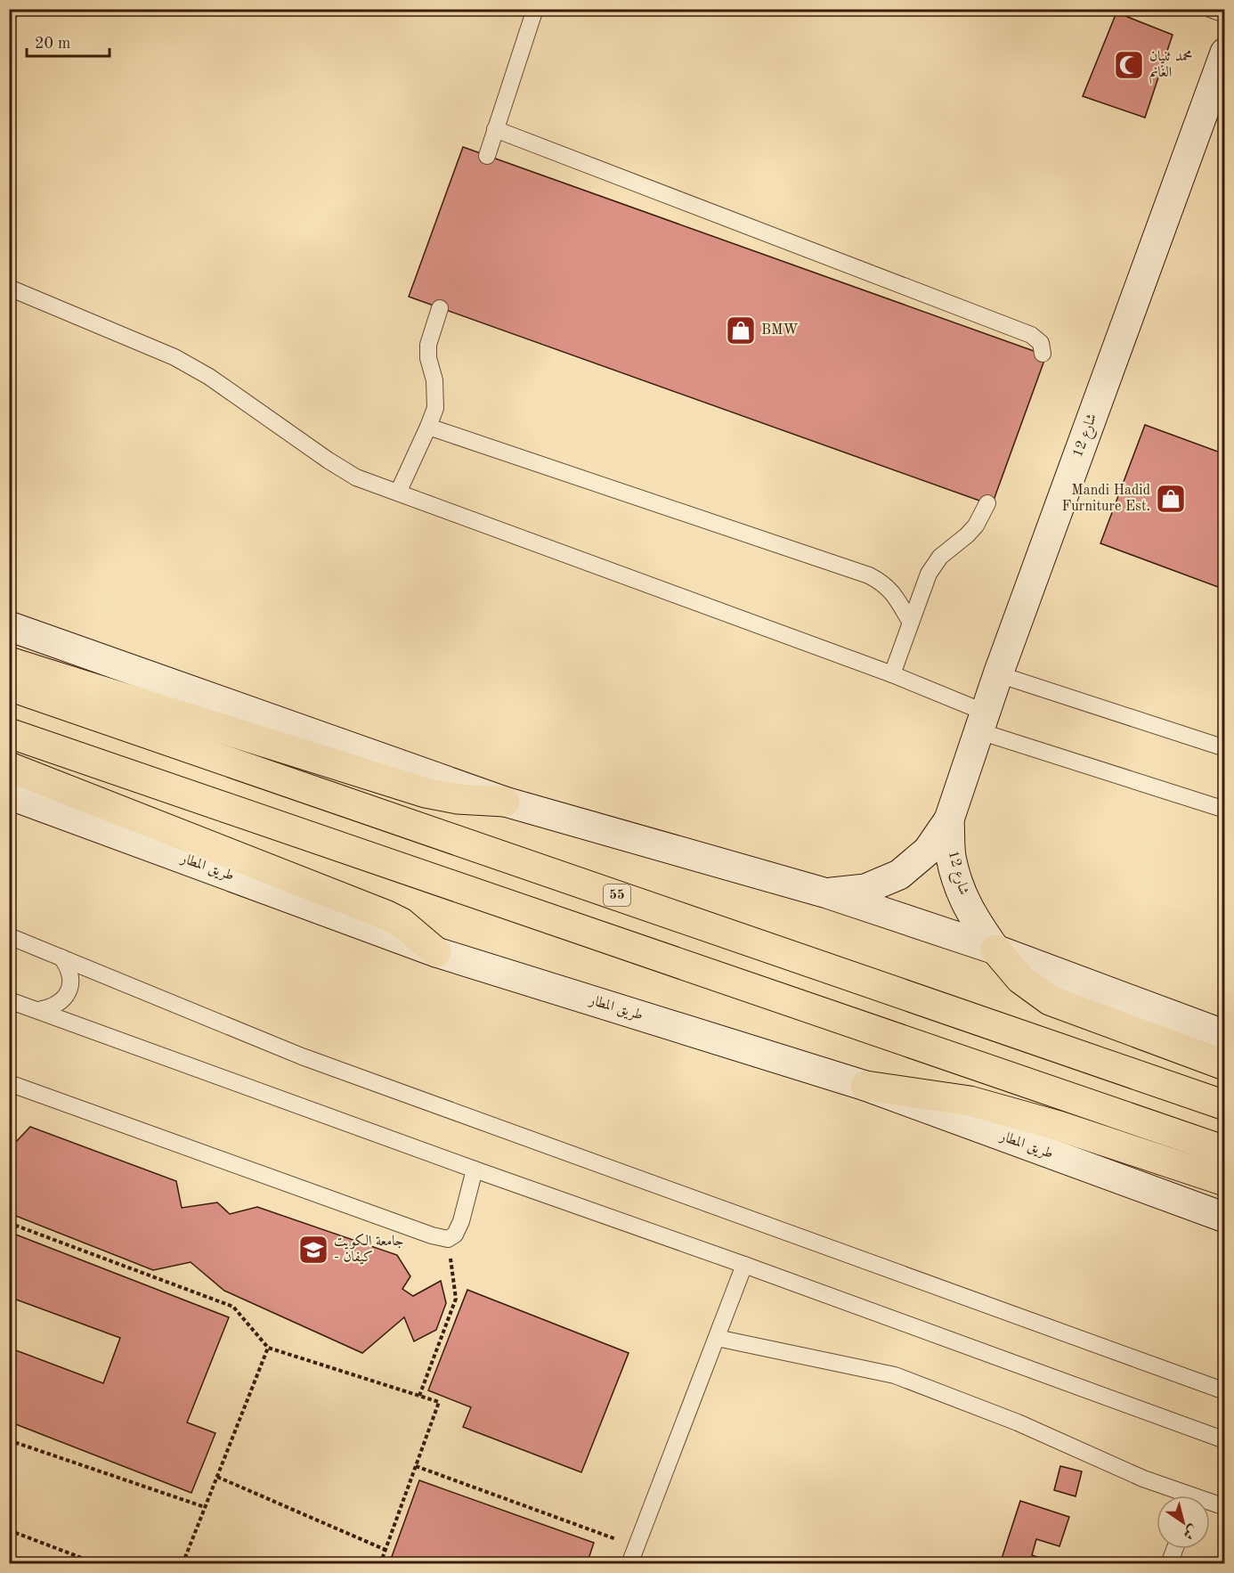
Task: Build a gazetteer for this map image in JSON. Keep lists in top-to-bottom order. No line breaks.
{"streets":{"highway":["55"],"main road":["شارع 12","طريق المطار"]},"places":{"mosque":["محمد ثنيان الغانم"],"shop":["BMW","Mandi Hadid Furniture Est."],"school or university":["جامعة الكويت - كيفان"]},"scale_bar":"20 m","north":"bottom right"}
